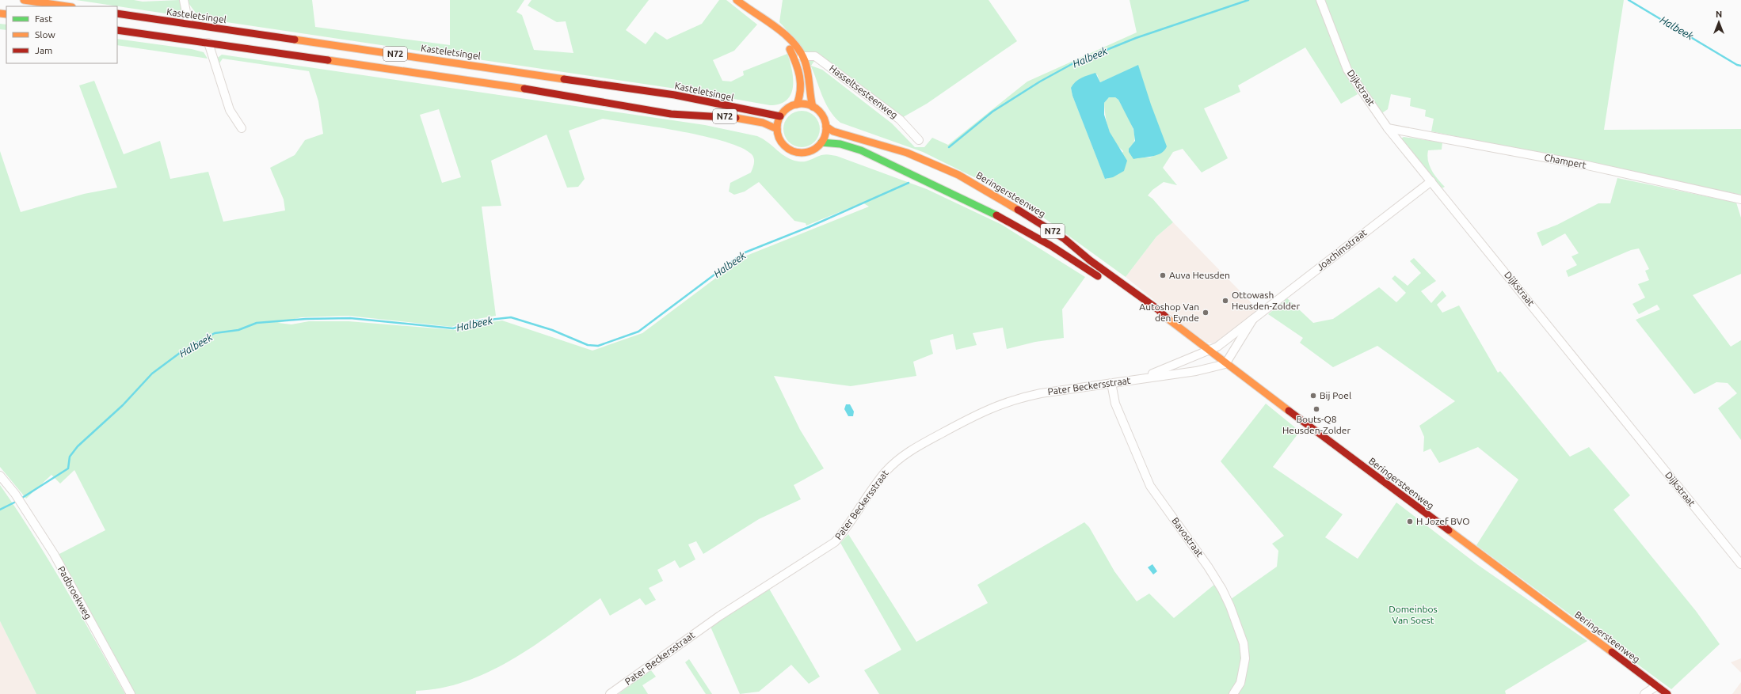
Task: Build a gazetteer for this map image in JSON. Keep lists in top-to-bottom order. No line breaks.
{"streets":{"main road":["Kasteletsingel","N72","Beringersteenweg"],"street":["Dijkstraat","Hasseltsesteenweg","Champert","Joachimstraat","Pater Beckersstraat","Bavostraat","Padbroekweg"]},"crossings":[["Kasteletsingel","Beringersteenweg"],["Dijkstraat","Champert"],["Dijkstraat","Joachimstraat"],["Beringersteenweg","Joachimstraat"],["Beringersteenweg","Pater Beckersstraat"],["Joachimstraat","Pater Beckersstraat"],["Pater Beckersstraat","Bavostraat"]],"water":["Halbeek"],"parks":["Domeinbos Van Soest"],"places":["Auva Heusden","Ottowash Heusden-Zolder","Autoshop Van den Eynde","Bij Poel","Bouts-Q8 Heusden-Zolder","H Jozef BVO"],"legend":["Fast","Slow","Jam"],"north":"top"}
